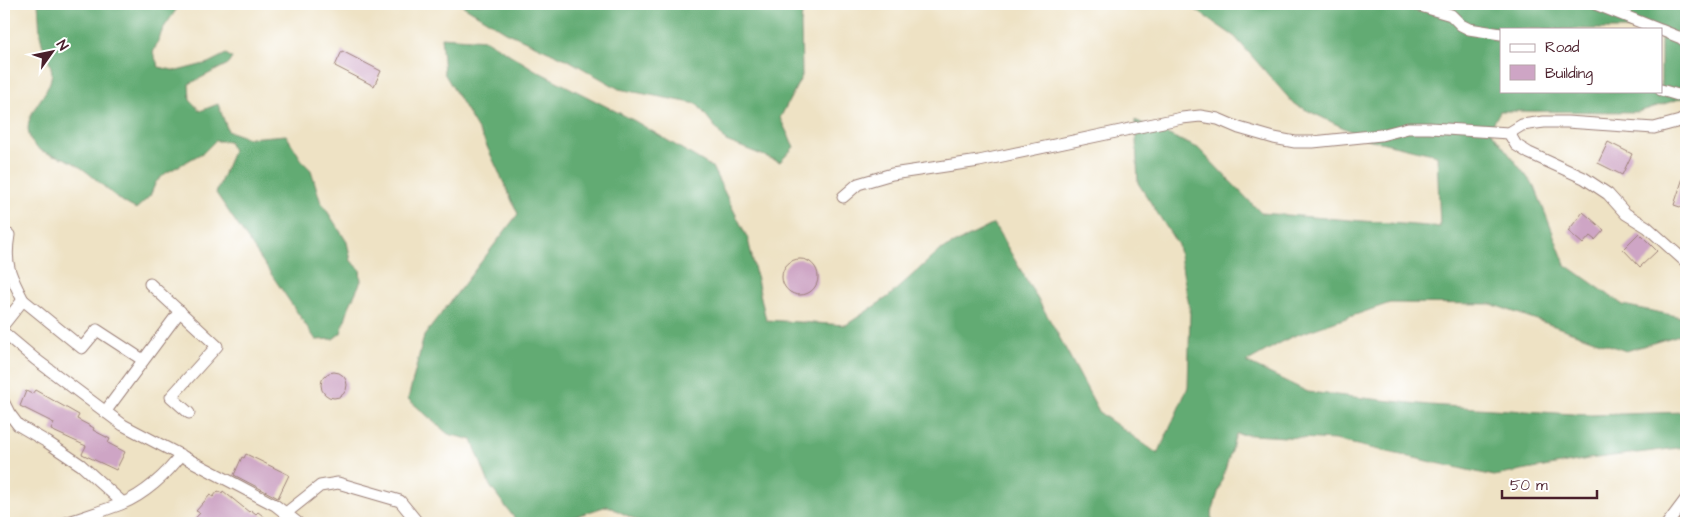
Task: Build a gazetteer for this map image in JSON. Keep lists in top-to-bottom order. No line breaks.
{"legend":["Road","Building"],"scale_bar":"50 m","north":"top right"}
